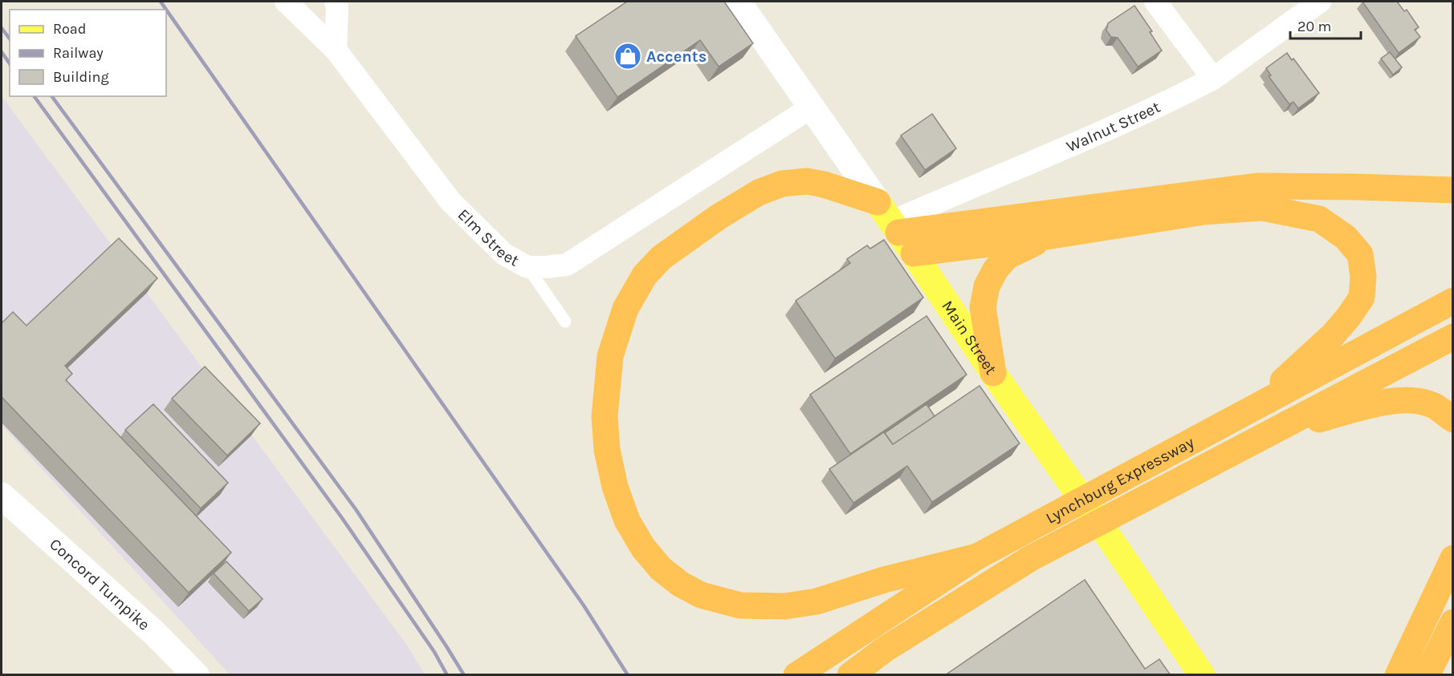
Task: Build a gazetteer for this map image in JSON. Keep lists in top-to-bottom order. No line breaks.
{"streets":{"highway":["Lynchburg Expressway"],"main road":["Main Street"],"street":["Walnut Street","Elm Street","Concord Turnpike"]},"crossings":[["Walnut Street","Main Street"],["Elm Street","Main Street"]],"places":{"shop":["Accents"]},"legend":["Road","Railway","Building"],"scale_bar":"20 m"}
